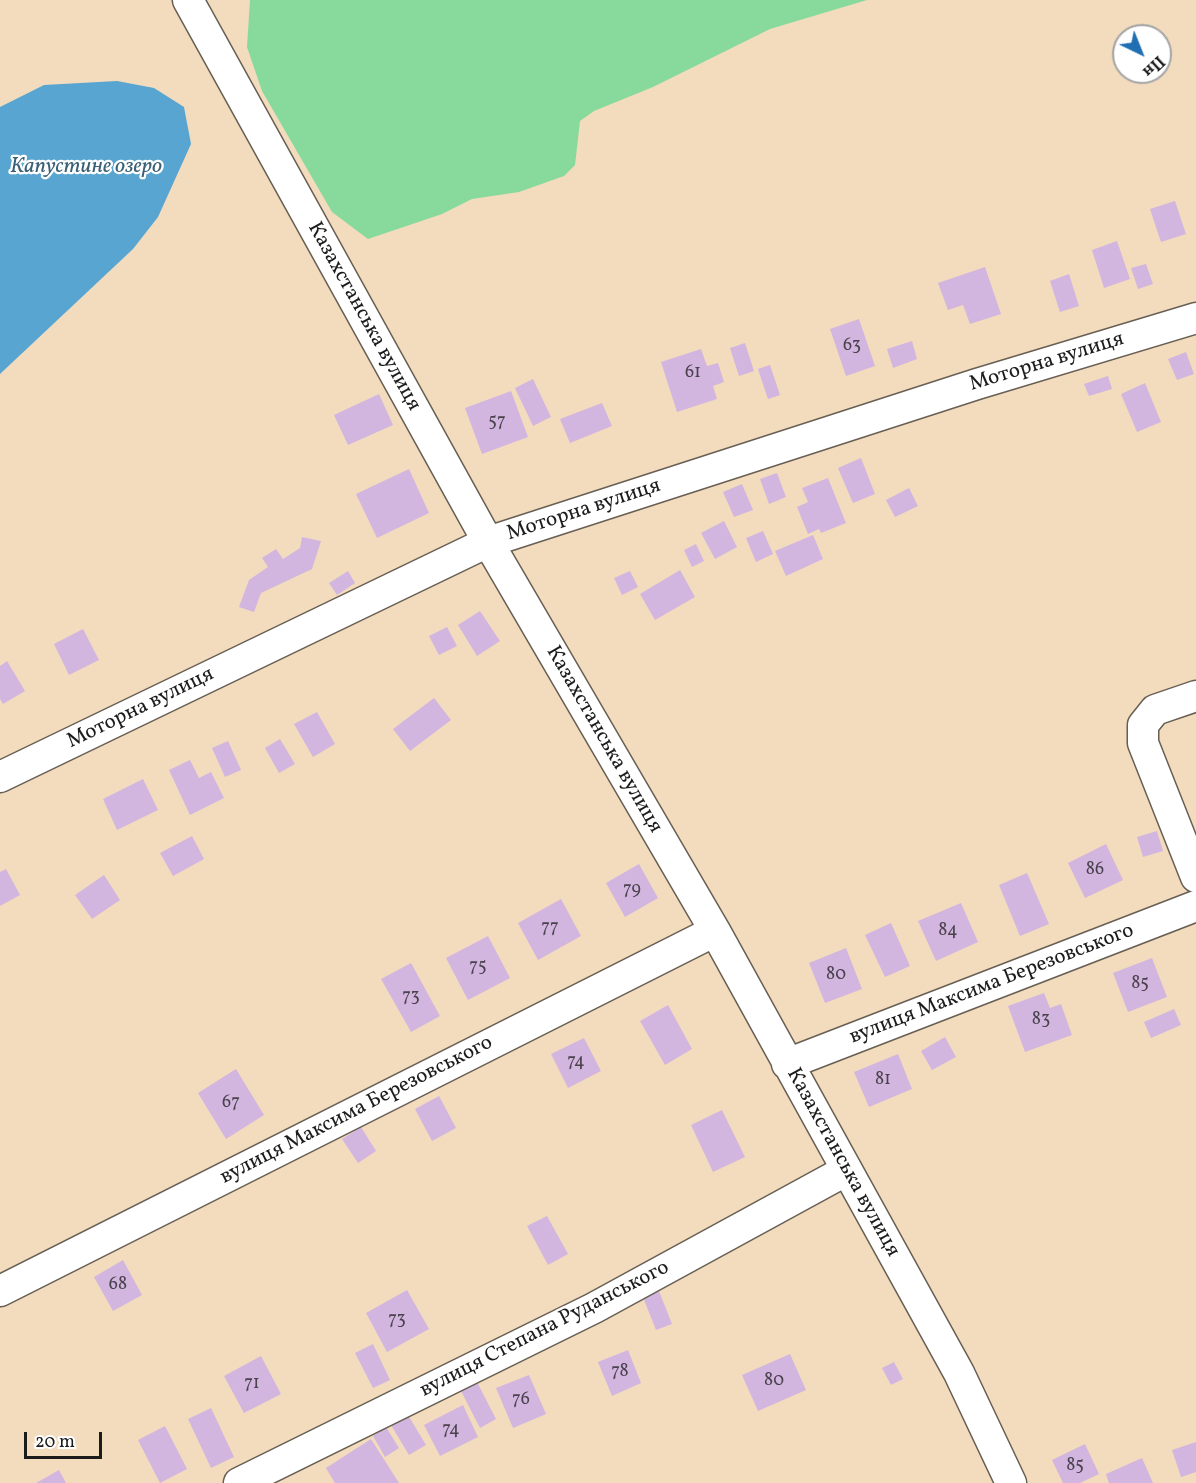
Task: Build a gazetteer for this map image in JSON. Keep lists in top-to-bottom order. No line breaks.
{"streets":{"street":["Казахстанська вулиця","Моторна вулиця","вулиця Максима Березовського","вулиця Степана Руданського"]},"crossings":[["Казахстанська вулиця","Моторна вулиця"],["Казахстанська вулиця","вулиця Максима Березовського"],["Казахстанська вулиця","вулиця Степана Руданського"]],"water":["Капустине озеро"],"house_numbers":["63","61","57","86","79","77","84","75","80","85","73","83","74","81","67","68","73","78","80","71","76","74","85"],"scale_bar":"20 m","north":"bottom right"}
